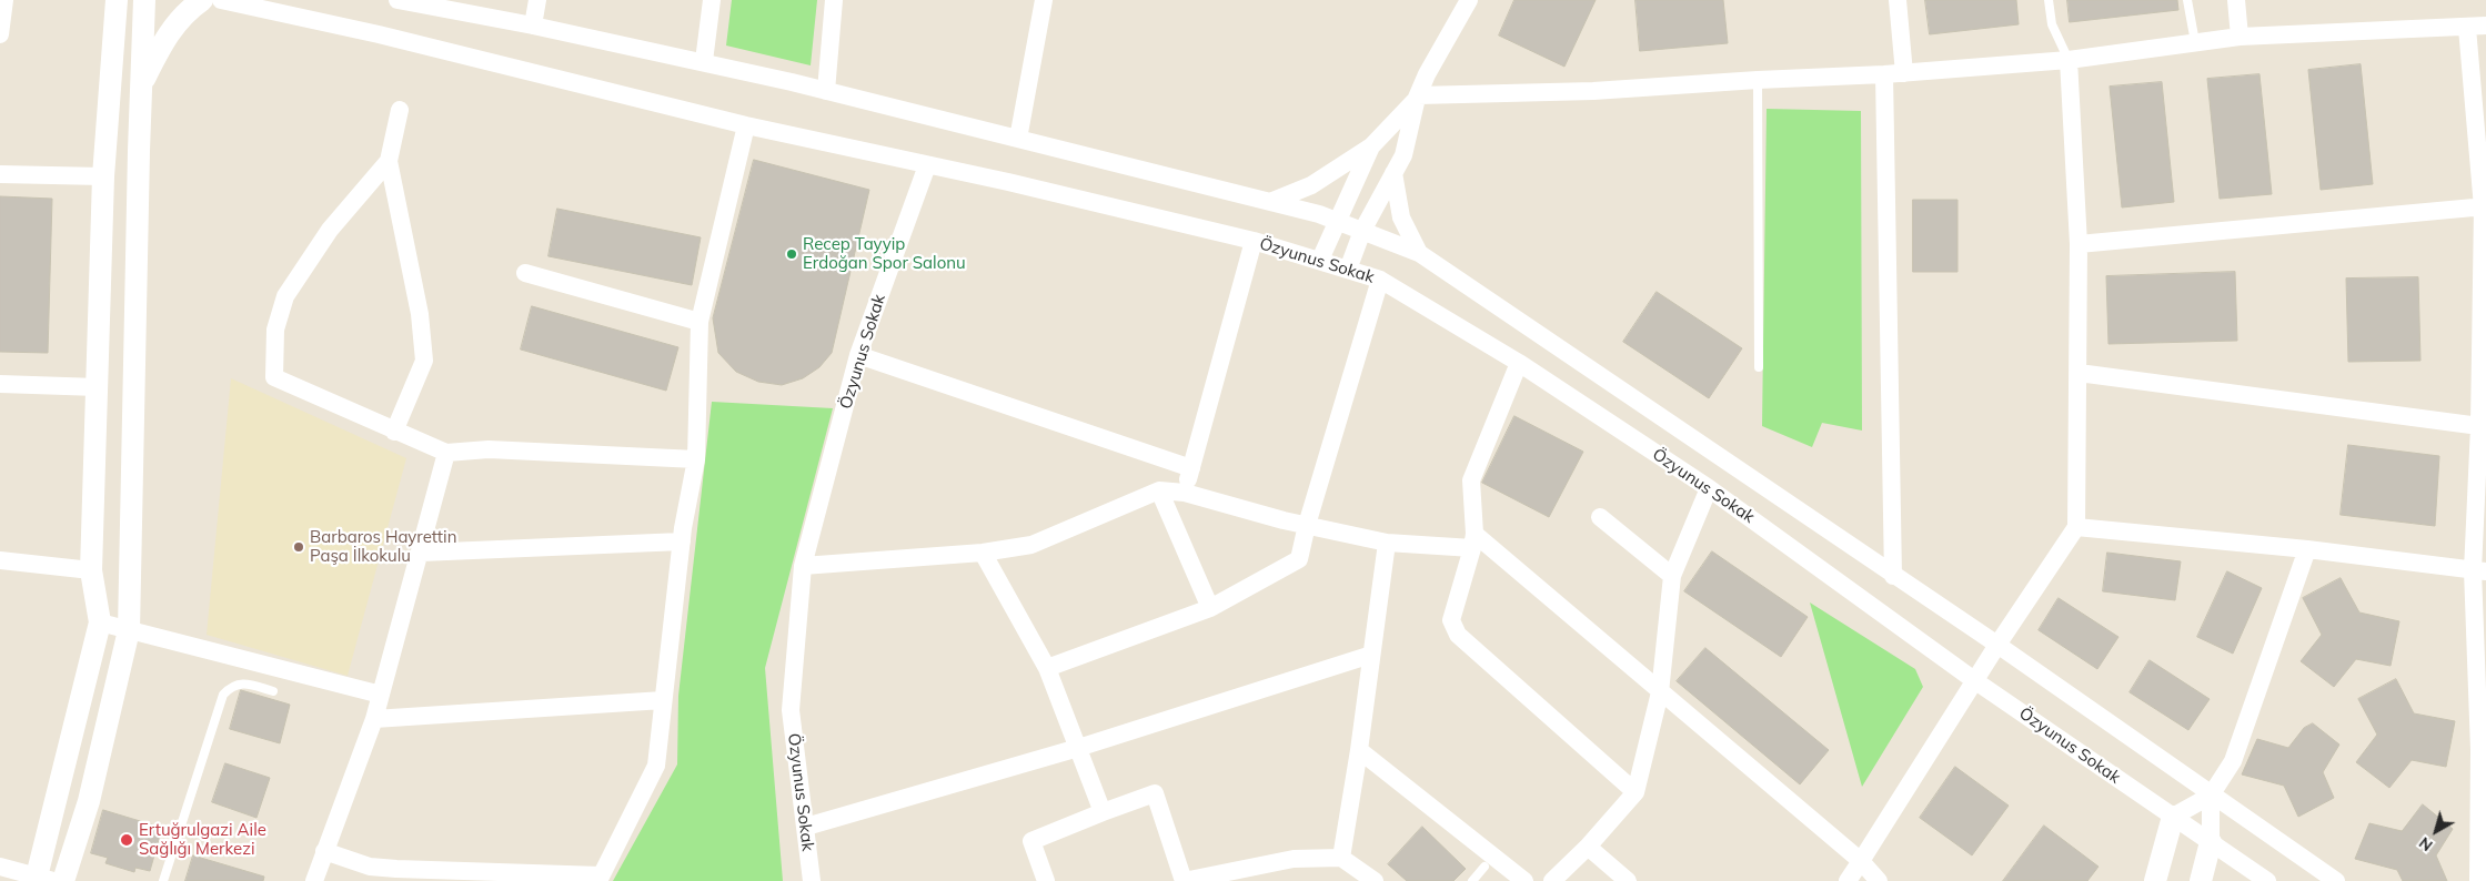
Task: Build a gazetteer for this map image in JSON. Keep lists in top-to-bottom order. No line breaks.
{"streets":{"street":["Özyunus Sokak"]},"places":["Recep Tayyip Erdoğan Spor Salonu","Barbaros Hayrettin Paşa İlkokulu","Ertuğrulgazi Aile Sağlığı Merkezi"],"north":"bottom left"}
